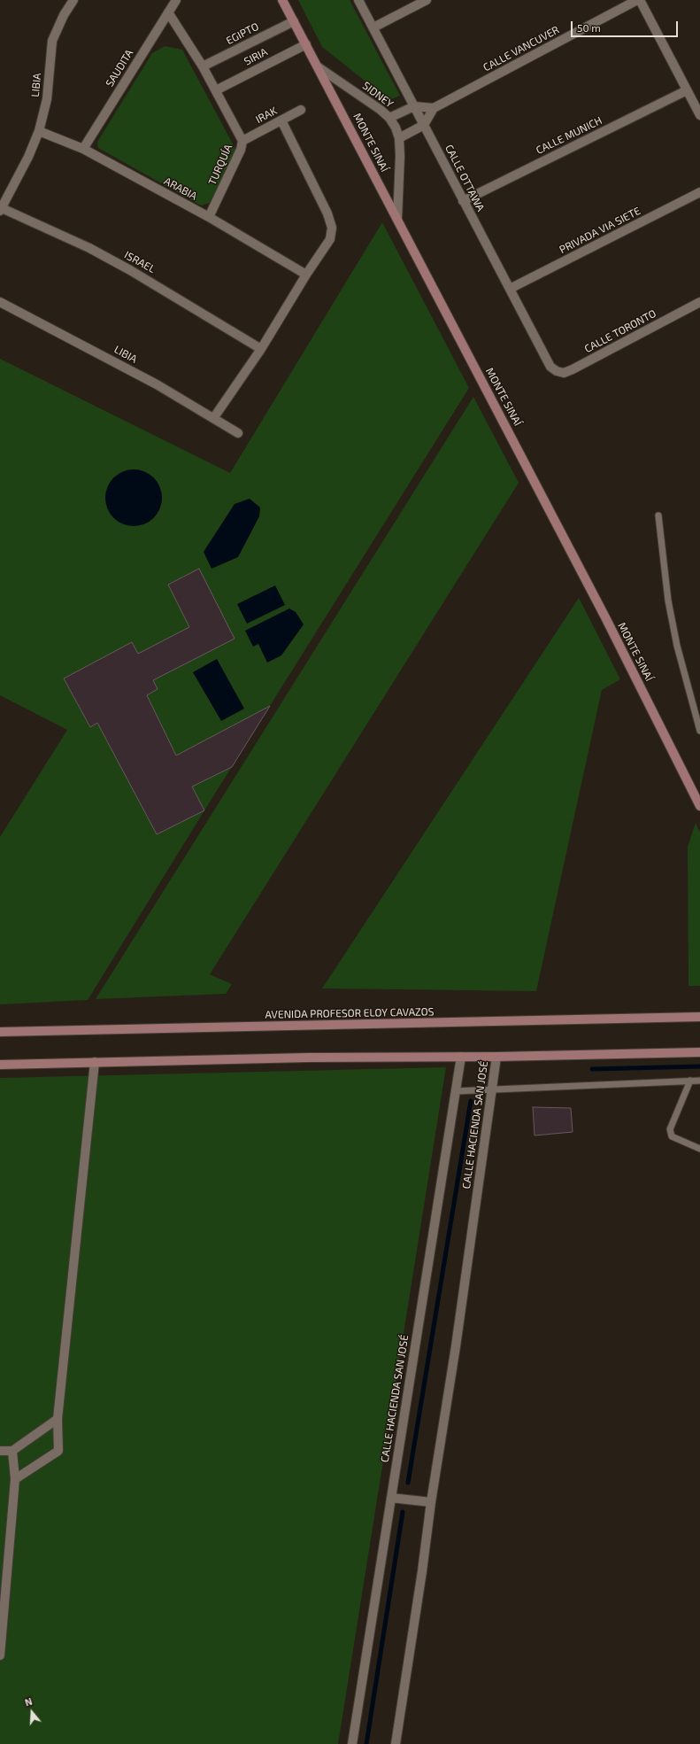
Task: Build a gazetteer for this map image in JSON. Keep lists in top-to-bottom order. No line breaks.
{"streets":{"main road":["MONTE SINAÍ","AVENIDA PROFESOR ELOY CAVAZOS"],"street":["EGIPTO","CALLE VANCUVER","SIRIA","SAUDITA","LIBIA","SIDNEY","IRAK","CALLE MUNICH","TURQUÍA","CALLE OTTAWA","ARABIA","PRIVADA VIA SIETE","ISRAEL","CALLE TORONTO","CALLE HACIENDA SAN JOSÉ"]},"crossings":[["EGIPTO","MONTE SINAÍ"],["SIRIA","MONTE SINAÍ"],["SAUDITA","ARABIA"],["LIBIA","ARABIA"],["LIBIA","ISRAEL"],["SIDNEY","MONTE SINAÍ"],["IRAK","TURQUÍA"],["CALLE MUNICH","CALLE OTTAWA"],["TURQUÍA","ARABIA"],["CALLE OTTAWA","PRIVADA VIA SIETE"],["CALLE OTTAWA","CALLE TORONTO"]],"scale_bar":"50 m","north":"top"}
